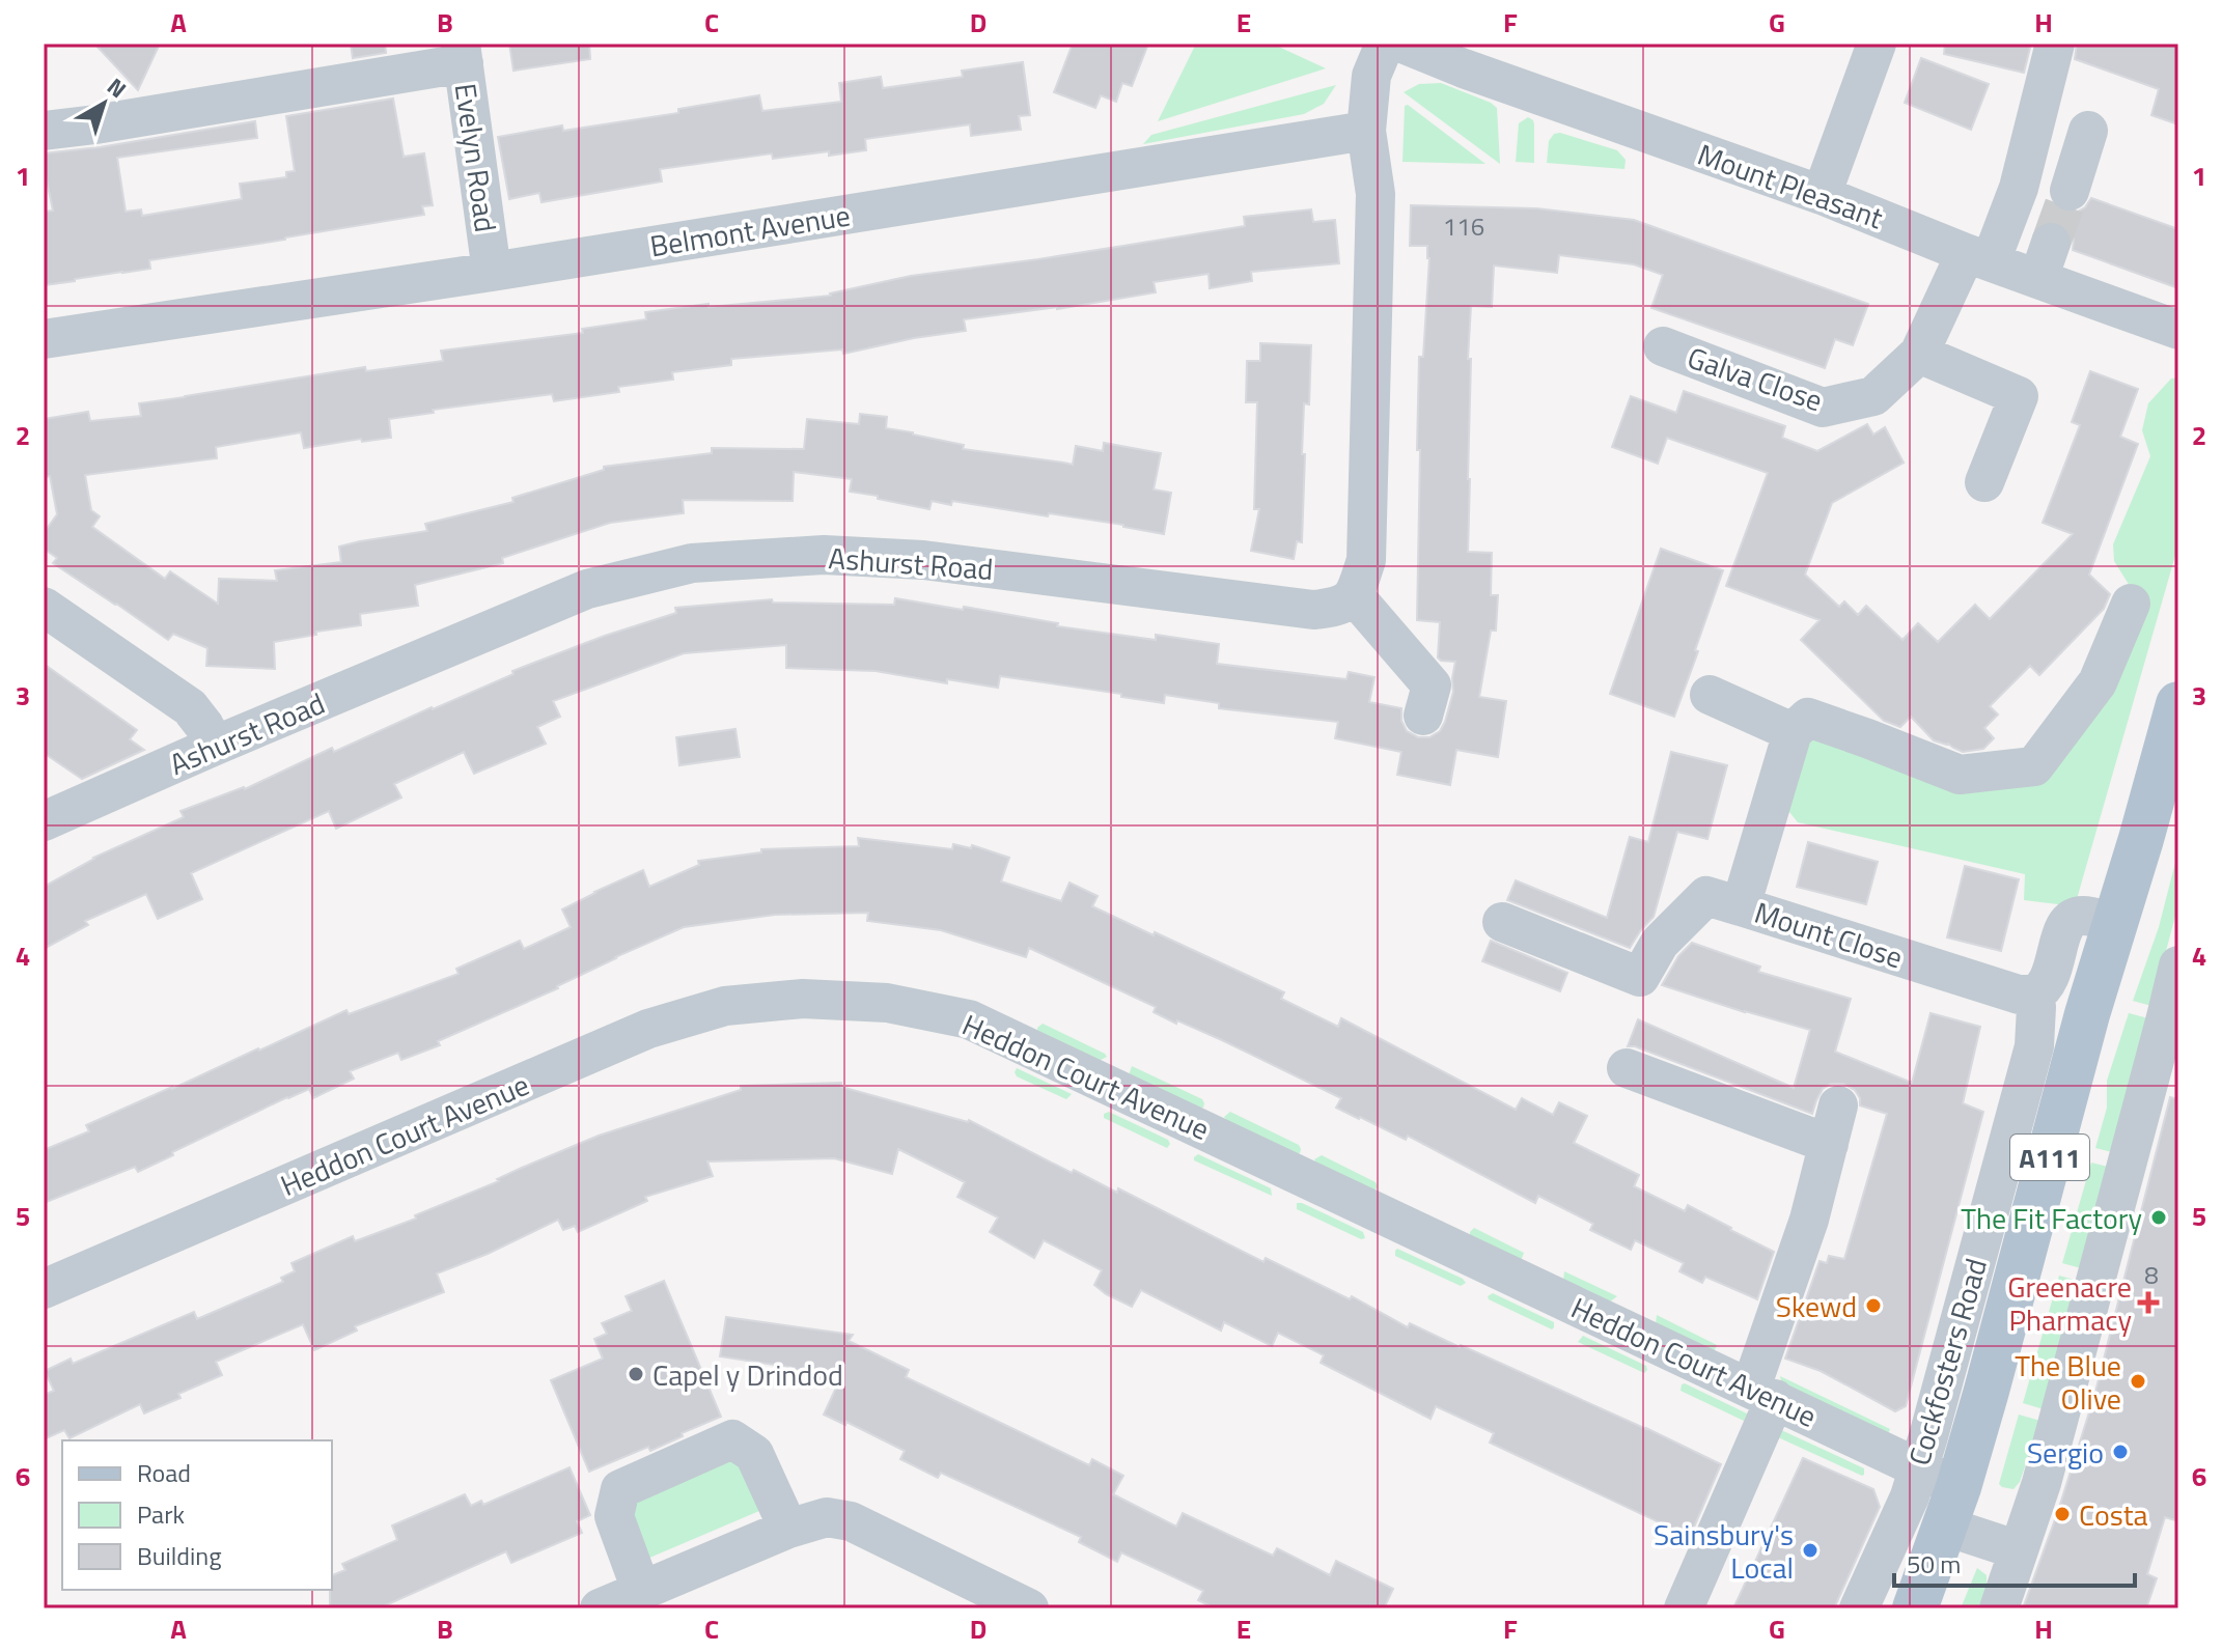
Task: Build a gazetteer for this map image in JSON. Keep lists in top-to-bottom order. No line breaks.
{"streets":{"main road":["A111","Cockfosters Road"],"street":["Evelyn Road","Mount Pleasant","Belmont Avenue","Galva Close","Ashurst Road","Mount Close","Heddon Court Avenue"]},"crossings":[["Evelyn Road","Belmont Avenue"],["Mount Pleasant","Galva Close"],["Mount Close","Cockfosters Road"],["Heddon Court Avenue","Cockfosters Road"]],"places":{"other":["The Fit Factory","Skewd","Capel y Drindod","The Blue Olive","Sergio","Costa","Sainsbury's Local"],"health":["Greenacre Pharmacy"]},"house_numbers":["116","8"],"legend":["Road","Park","Building"],"scale_bar":"50 m","north":"top right","grid":{"columns":["A","B","C","D","E","F","G","H"],"rows":["1","2","3","4","5","6"]}}
